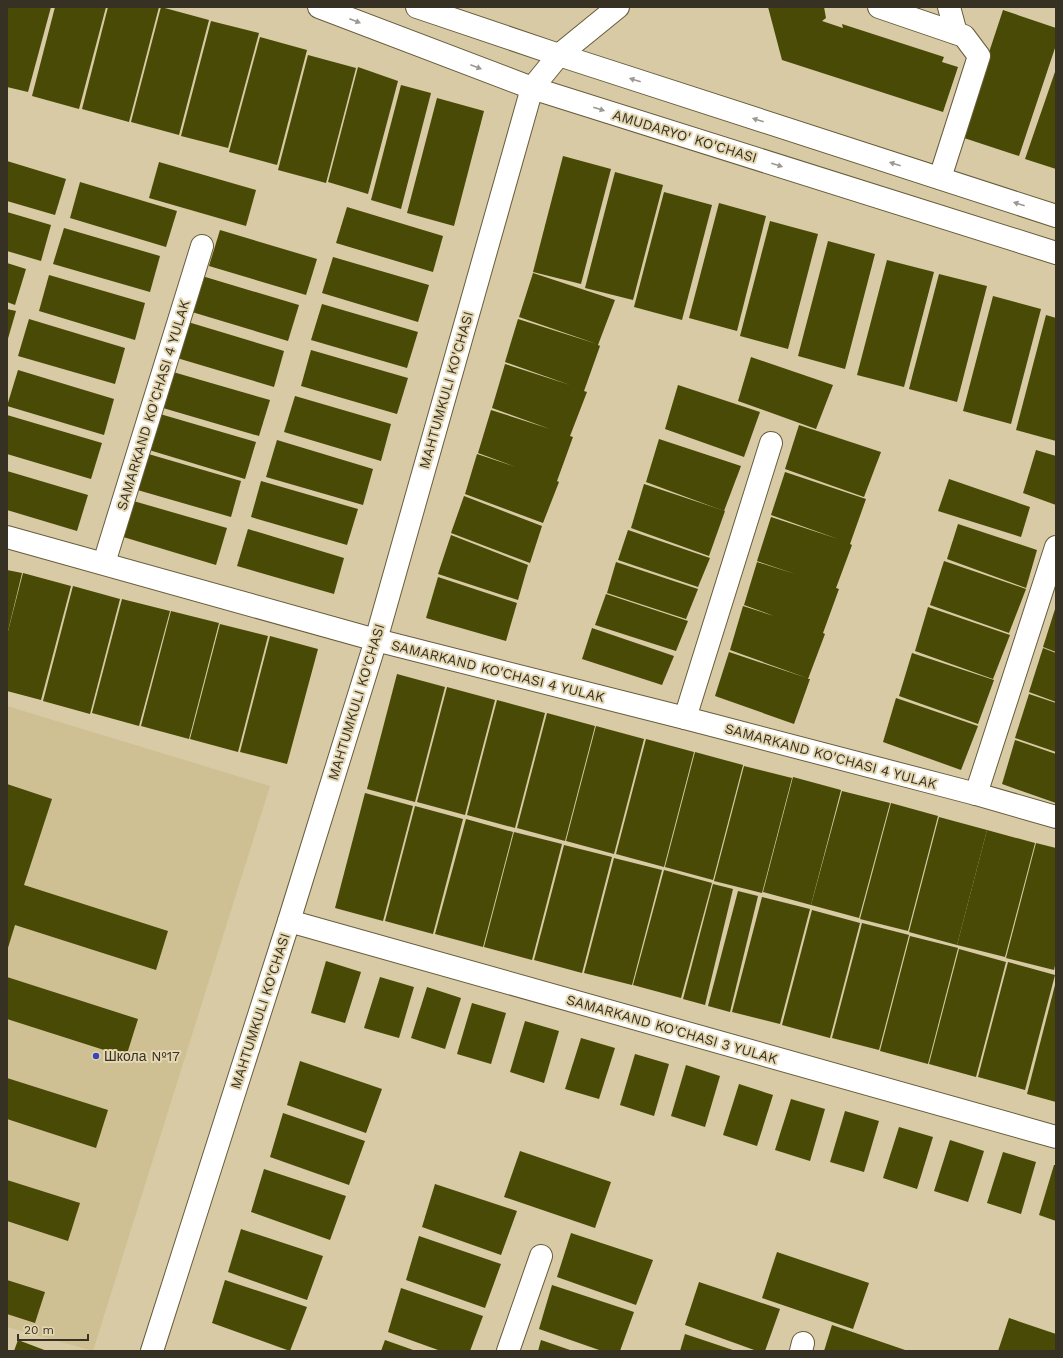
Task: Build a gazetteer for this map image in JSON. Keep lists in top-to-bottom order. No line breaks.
{"streets":{"street":["AMUDARYO' KO'CHASI","MAHTUMKULI KO'CHASI","SAMARKAND KO'CHASI 4 YULAK","SAMARKAND KO'CHASI 3 YULAK"]},"crossings":[["AMUDARYO' KO'CHASI","MAHTUMKULI KO'CHASI"],["MAHTUMKULI KO'CHASI","SAMARKAND KO'CHASI 4 YULAK"],["MAHTUMKULI KO'CHASI","SAMARKAND KO'CHASI 3 YULAK"]],"places":["Школа №17"],"scale_bar":"20 m"}
